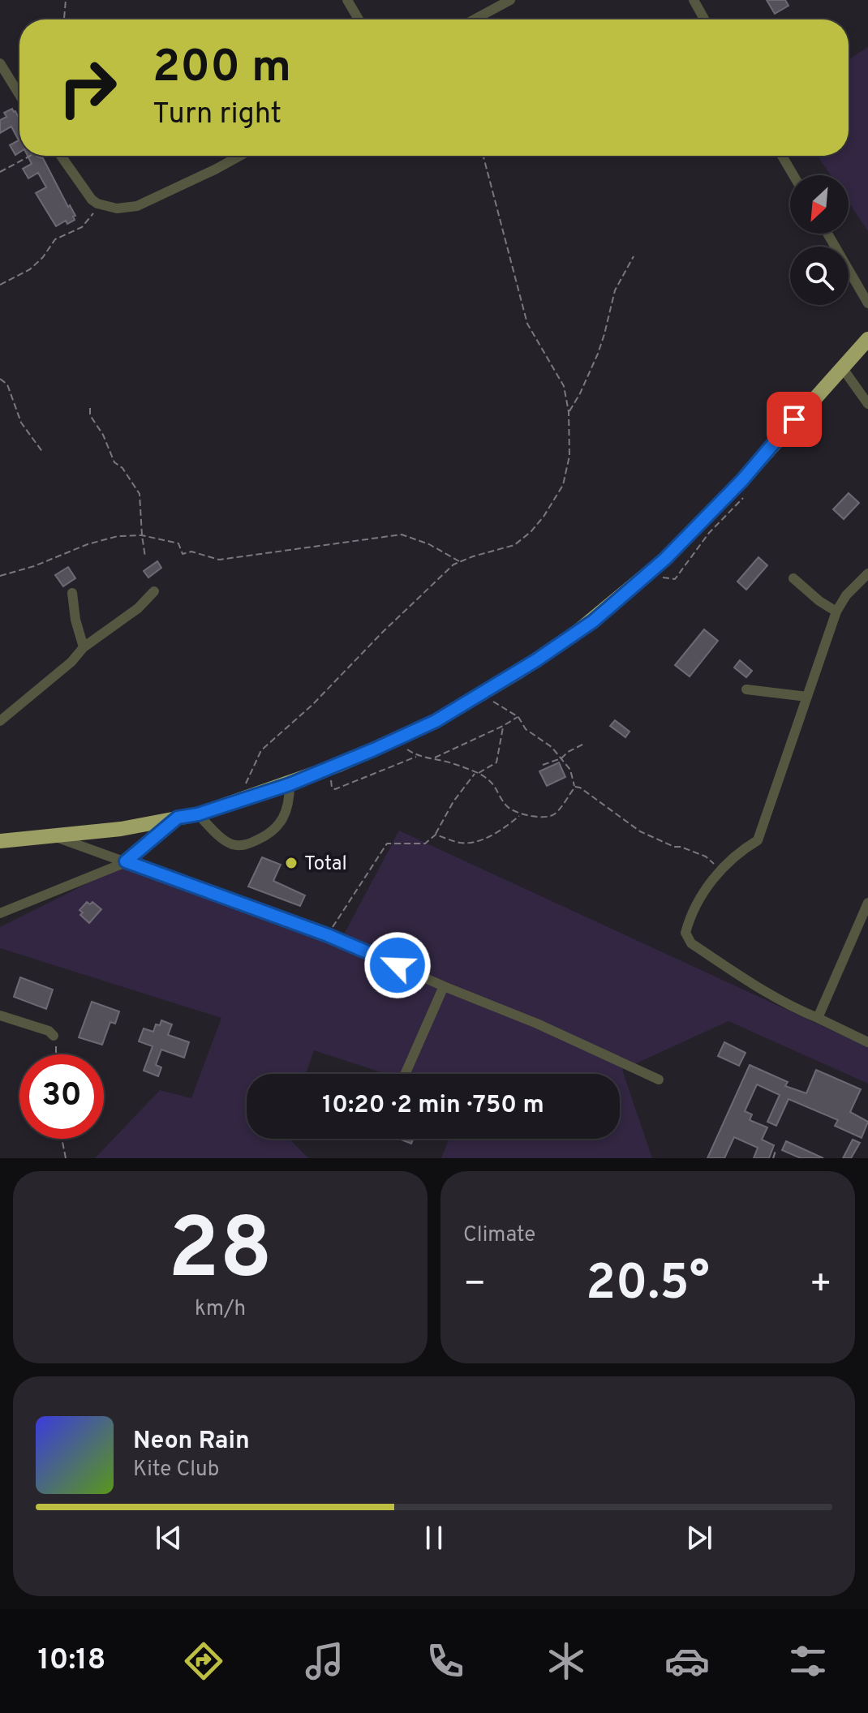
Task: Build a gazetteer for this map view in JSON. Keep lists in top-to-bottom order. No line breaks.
{"places":["Total"],"north":"bottom left","page":{"turn":["200 m","Turn right"],"limit":"30","trip":"10:20 · 2 min · 750 m","tile":[["28","km/h"],"Climate"],"heat":["−","20.5°","+"],"song":["Neon Rain","Kite Club"],"tabs":"10:18"}}
